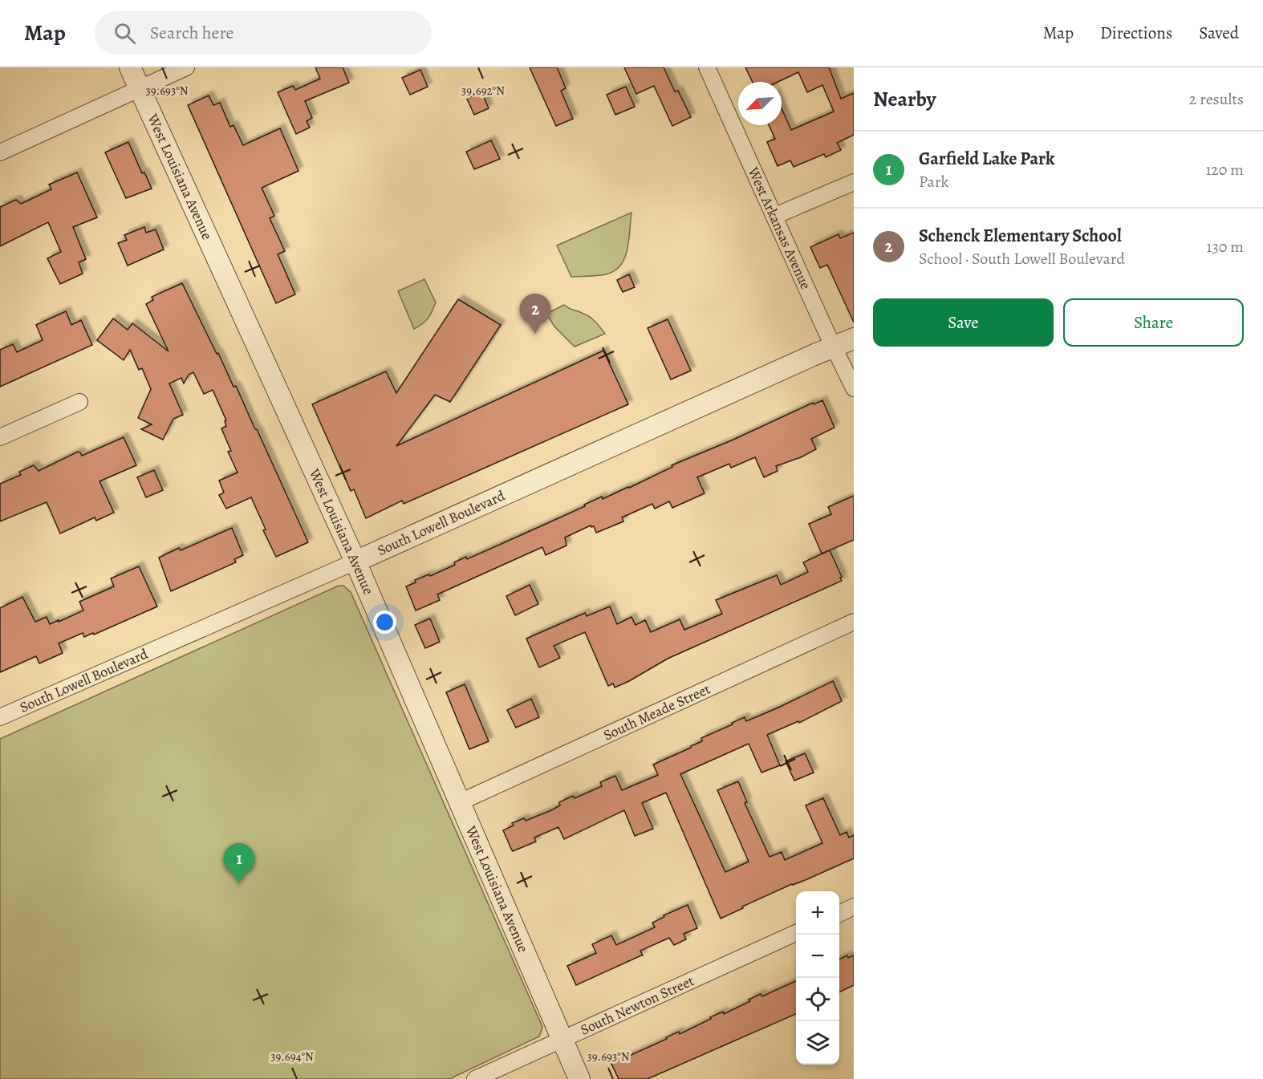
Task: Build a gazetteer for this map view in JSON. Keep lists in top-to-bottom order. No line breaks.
{"streets":{"street":["West Louisiana Avenue","West Arkansas Avenue","South Lowell Boulevard","South Meade Street","South Newton Street"]},"crossings":[["West Louisiana Avenue","South Lowell Boulevard"],["West Louisiana Avenue","South Meade Street"],["West Louisiana Avenue","South Newton Street"],["West Arkansas Avenue","South Lowell Boulevard"]],"north":"bottom left","page":{"header":"Map","search":"Search here","nav":["Map","Directions","Saved"],"heading":["Nearby","2 results"],"list":[{"mark":"1","name":"Garfield Lake Park","note":"Park","value":"120 m"},{"mark":"2","name":"Schenck Elementary School","note":"School · South Lowell Boulevard","value":"130 m"}],"buttons":["Save","Share"],"pins":["2","1"],"map_buttons":["+","−"]},"coordinates":["39.692°N","39.693°N","39.694°N"]}
